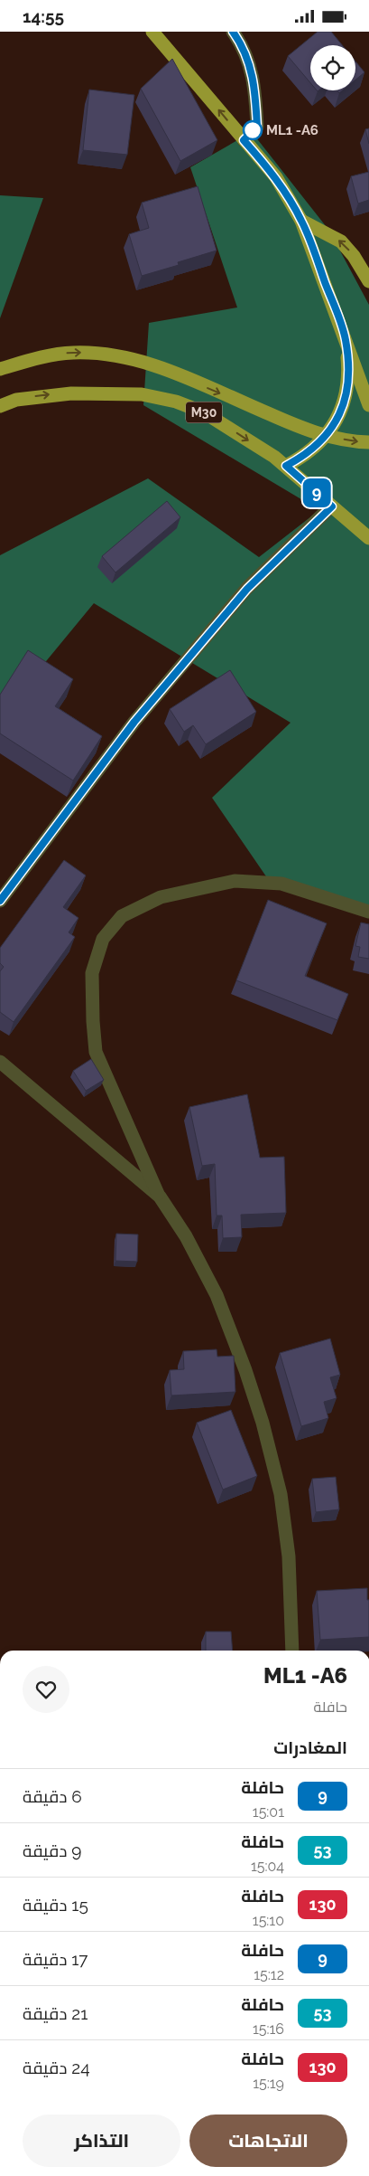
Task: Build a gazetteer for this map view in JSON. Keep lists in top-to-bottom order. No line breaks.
{"streets":{"highway":["M30"]},"places":["ML1 -A6"],"lines":["bus line 9"],"page":{"status":"14:55","on_map":"9","heading":[["ML1 -A6","حافلة"],"المغادرات"],"list":[{"mark":"9","name":"حافلة","note":"15:01","value":"6 دقيقة"},{"mark":"53","name":"حافلة","note":"15:04","value":"9 دقيقة"},{"mark":"130","name":"حافلة","note":"15:10","value":"15 دقيقة"},{"mark":"9","name":"حافلة","note":"15:12","value":"17 دقيقة"},{"mark":"53","name":"حافلة","note":"15:16","value":"21 دقيقة"},{"mark":"130","name":"حافلة","note":"15:19","value":"24 دقيقة"}],"buttons":["الاتجاهات","التذاكر"]}}
